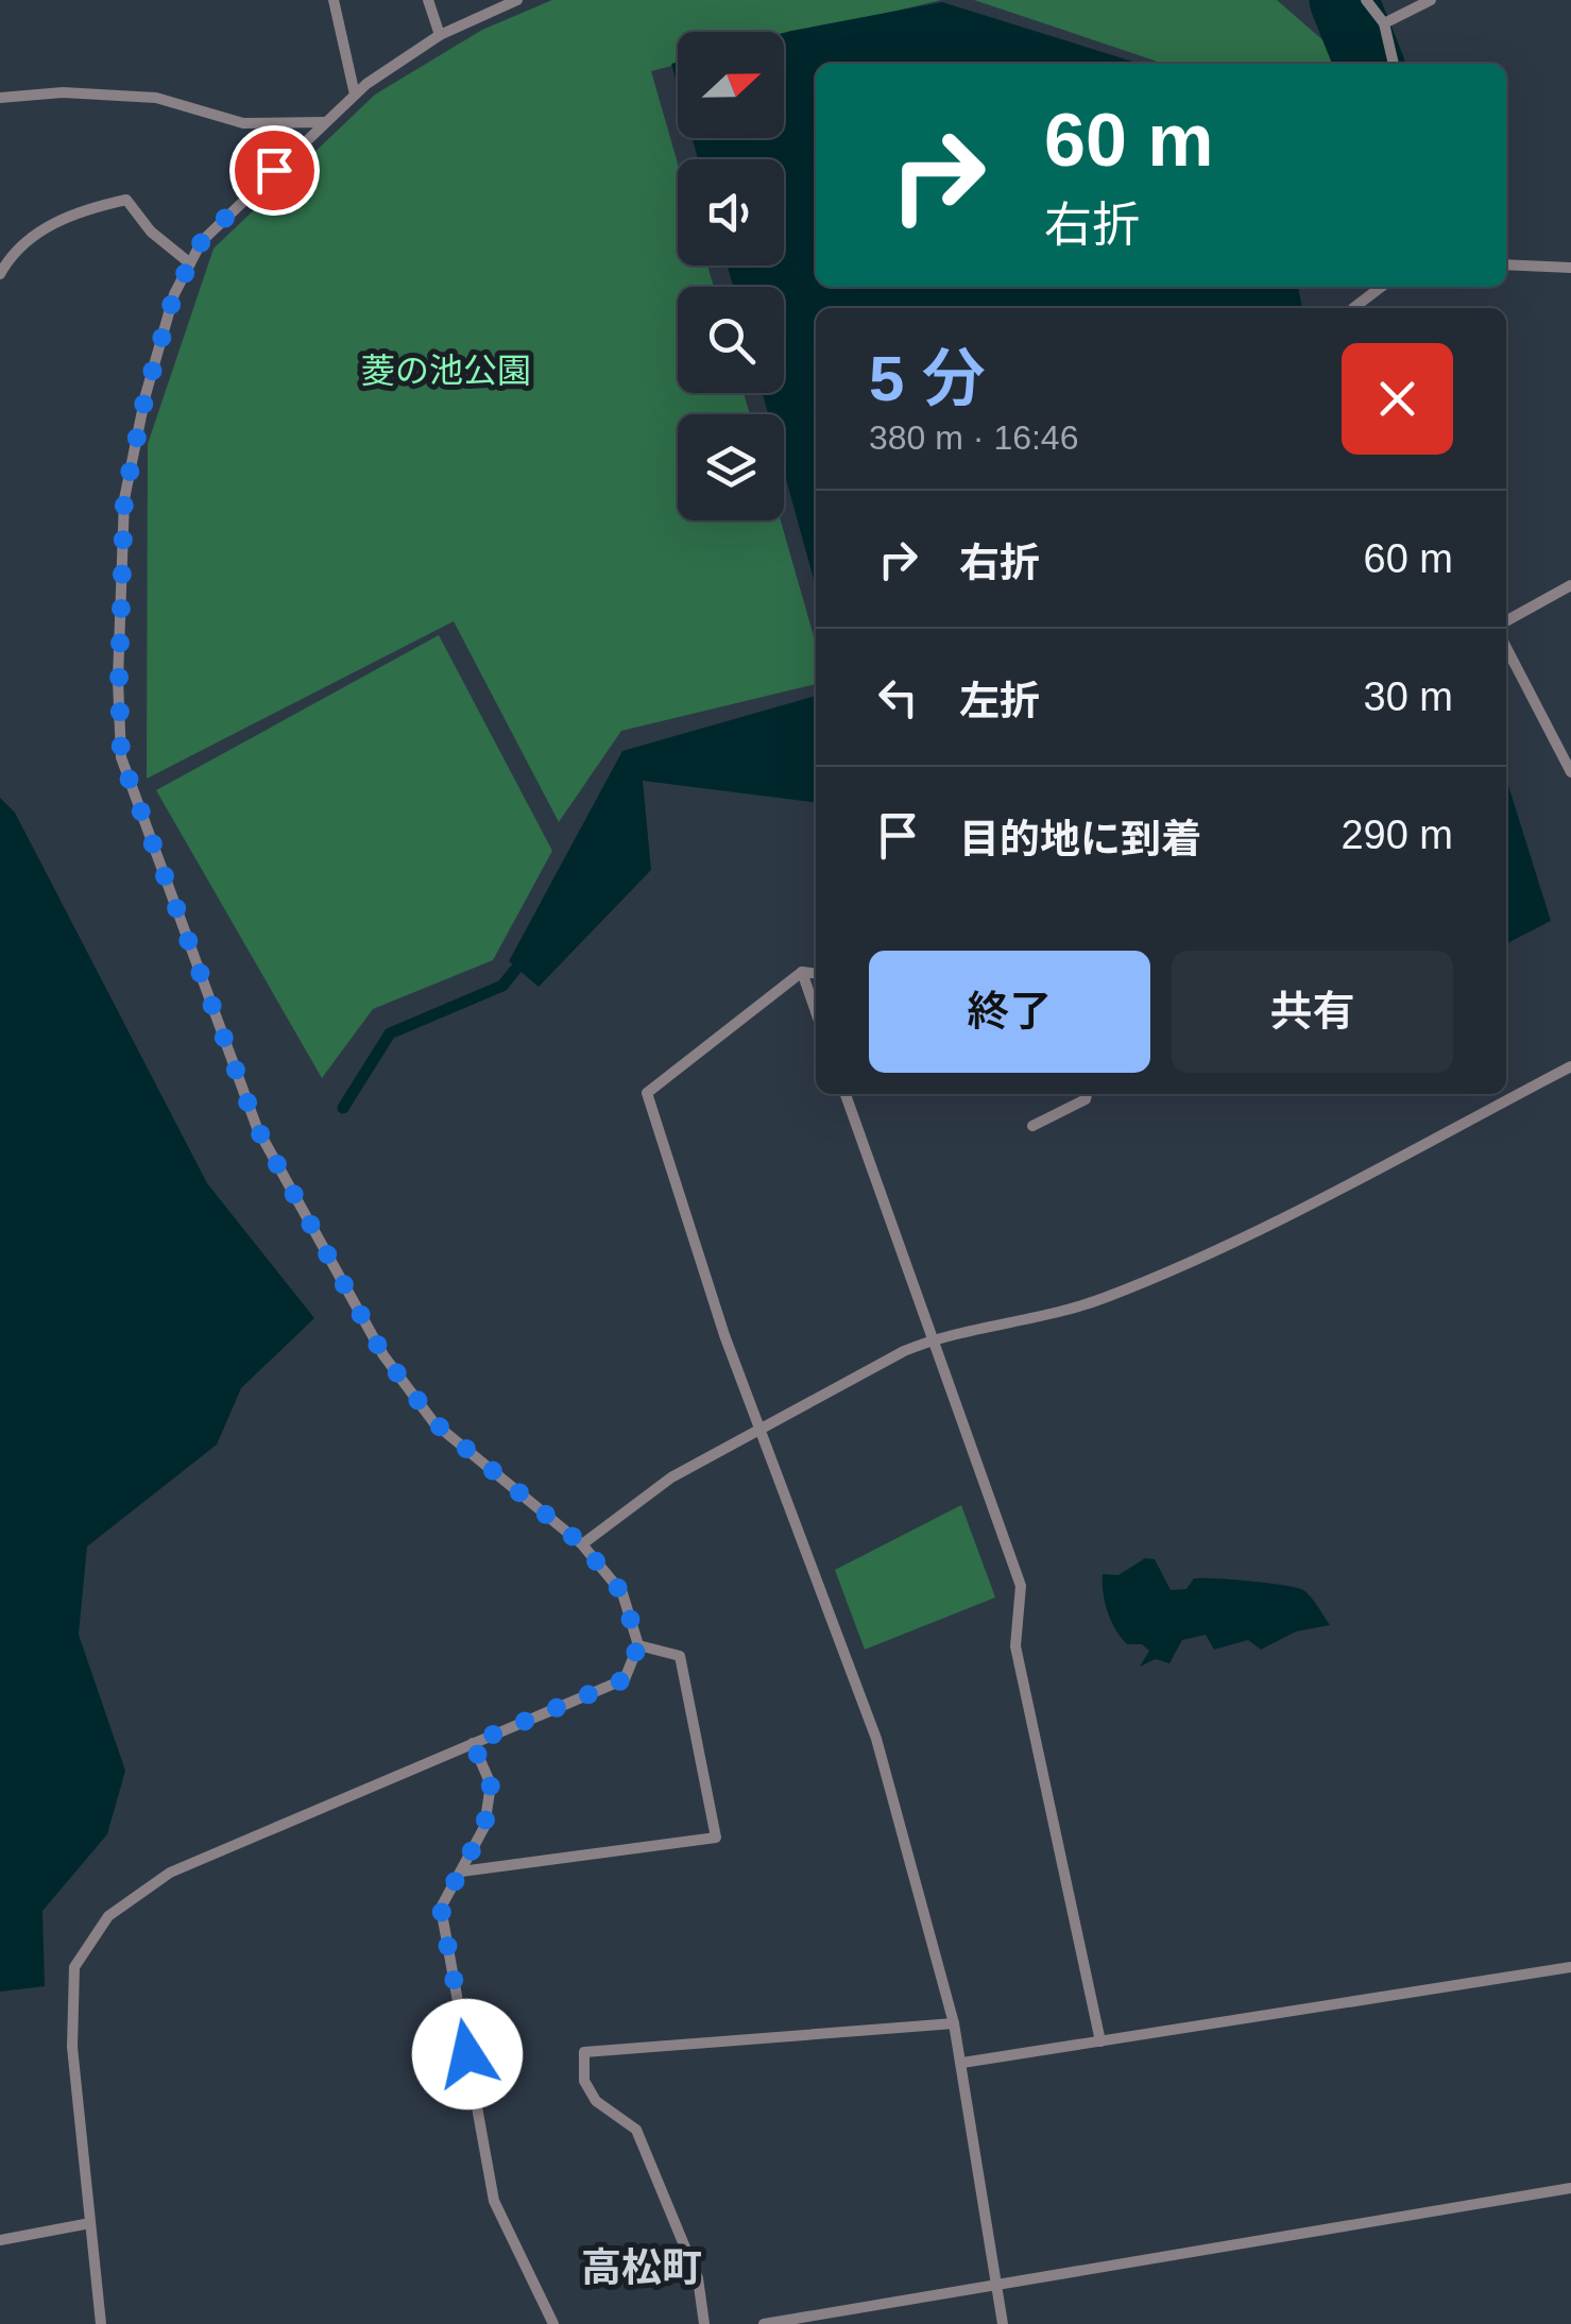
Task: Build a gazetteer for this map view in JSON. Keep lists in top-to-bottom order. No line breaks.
{"districts":["高松町"],"parks":["菱の池公園"],"north":"right","page":{"turn":["60 m","右折"],"heading":["5 分","380 m · 16:46"],"list":[{"name":"右折","value":"60 m"},{"name":"左折","value":"30 m"},{"name":"目的地に到着","value":"290 m"}],"buttons":["終了","共有"]}}
